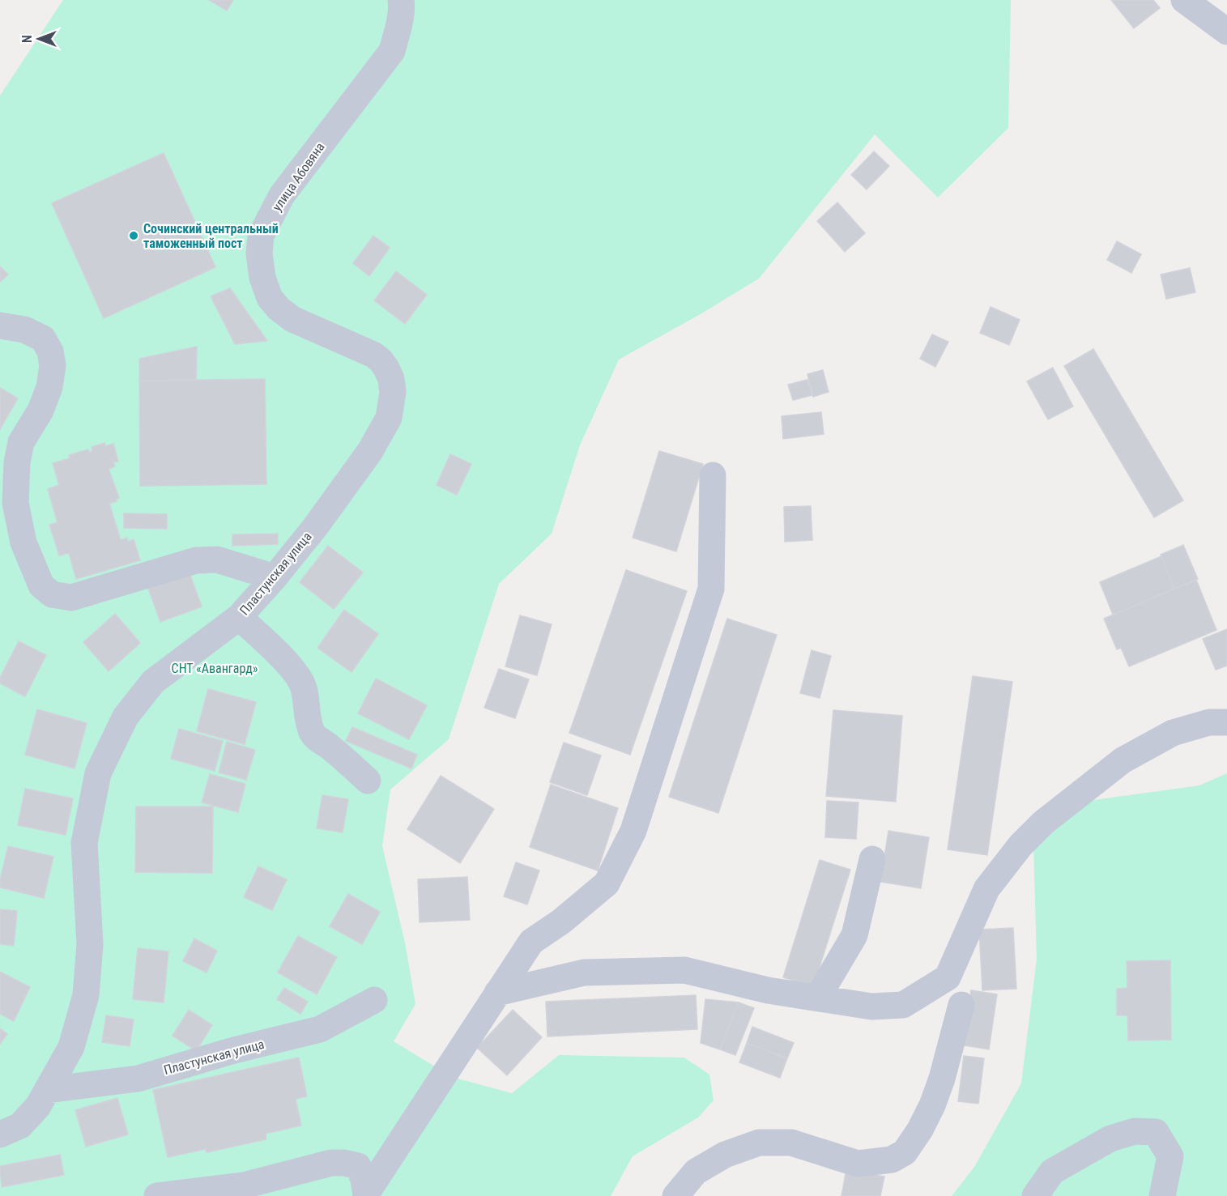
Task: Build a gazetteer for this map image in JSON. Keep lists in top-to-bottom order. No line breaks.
{"streets":{"street":["улица Абовяна","Пластунская улица"]},"crossings":[["улица Абовяна","Пластунская улица"]],"parks":["СНТ «Авангард»"],"places":["Сочинский центральный таможенный пост"],"north":"left"}
